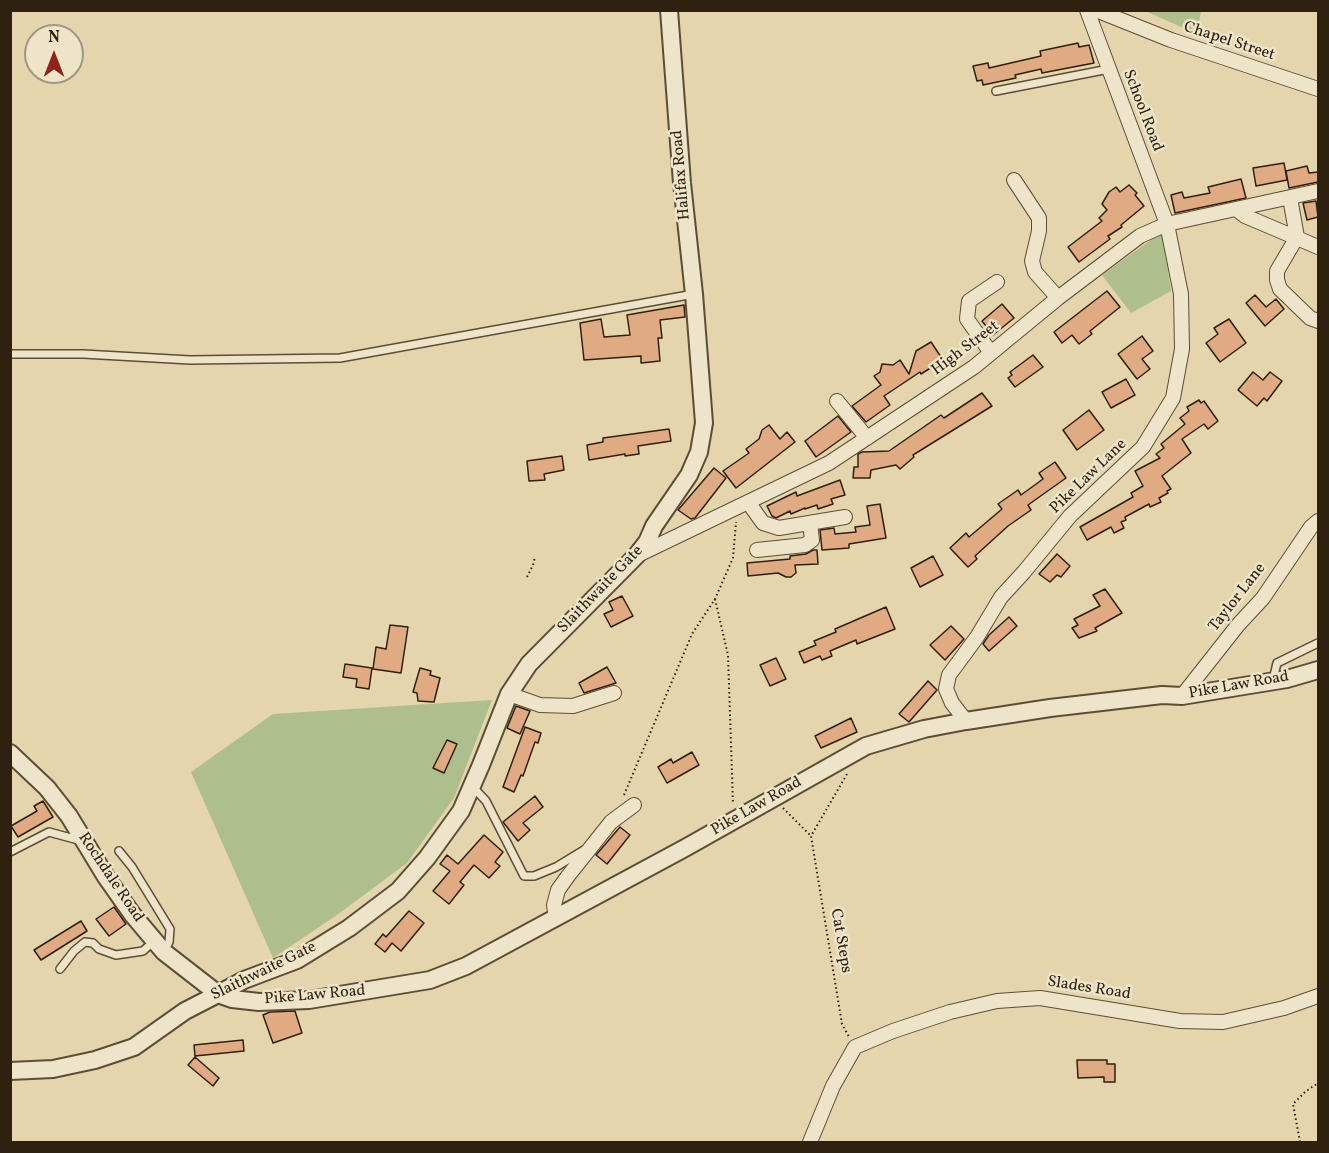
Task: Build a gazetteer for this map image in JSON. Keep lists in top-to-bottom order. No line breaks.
{"streets":{"street":["Chapel Street","School Road","Halifax Road","High Street","Pike Law Lane","Slaithwaite Gate","Taylor Lane","Pike Law Road","Rochdale Road","Slades Road"],"path":["Cat Steps"]},"crossings":[["School Road","High Street"],["School Road","Pike Law Lane"],["Halifax Road","Slaithwaite Gate"],["High Street","Pike Law Lane"],["High Street","Slaithwaite Gate"],["Pike Law Lane","Pike Law Road"],["Slaithwaite Gate","Pike Law Road"],["Slaithwaite Gate","Rochdale Road"],["Taylor Lane","Pike Law Road"],["Pike Law Road","Rochdale Road"],["Cat Steps","Slades Road"]],"north":"top"}
